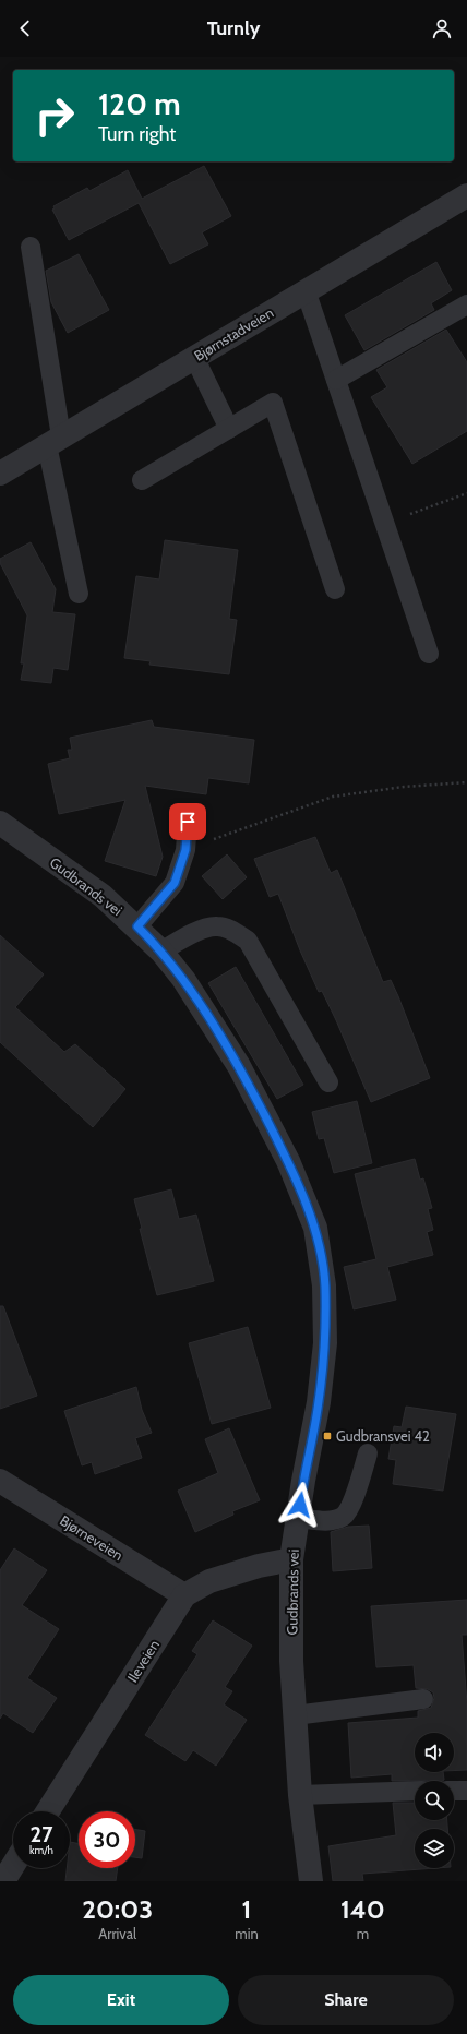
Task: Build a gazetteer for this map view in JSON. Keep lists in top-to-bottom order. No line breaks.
{"streets":{"street":["Bjørnstadveien","Gudbrands vei","Bjørneveien","Ileveien"]},"crossings":[["Gudbrands vei","Ileveien"],["Bjørneveien","Ileveien"]],"places":{"transit":["Gudbransvei 42"]},"page":{"header":"Turnly","turn":["120 m","Turn right"],"speed":"27 km/h","limit":"30","eta":["20:03","Arrival","1","min","140","m"],"buttons":["Exit","Share"]}}
